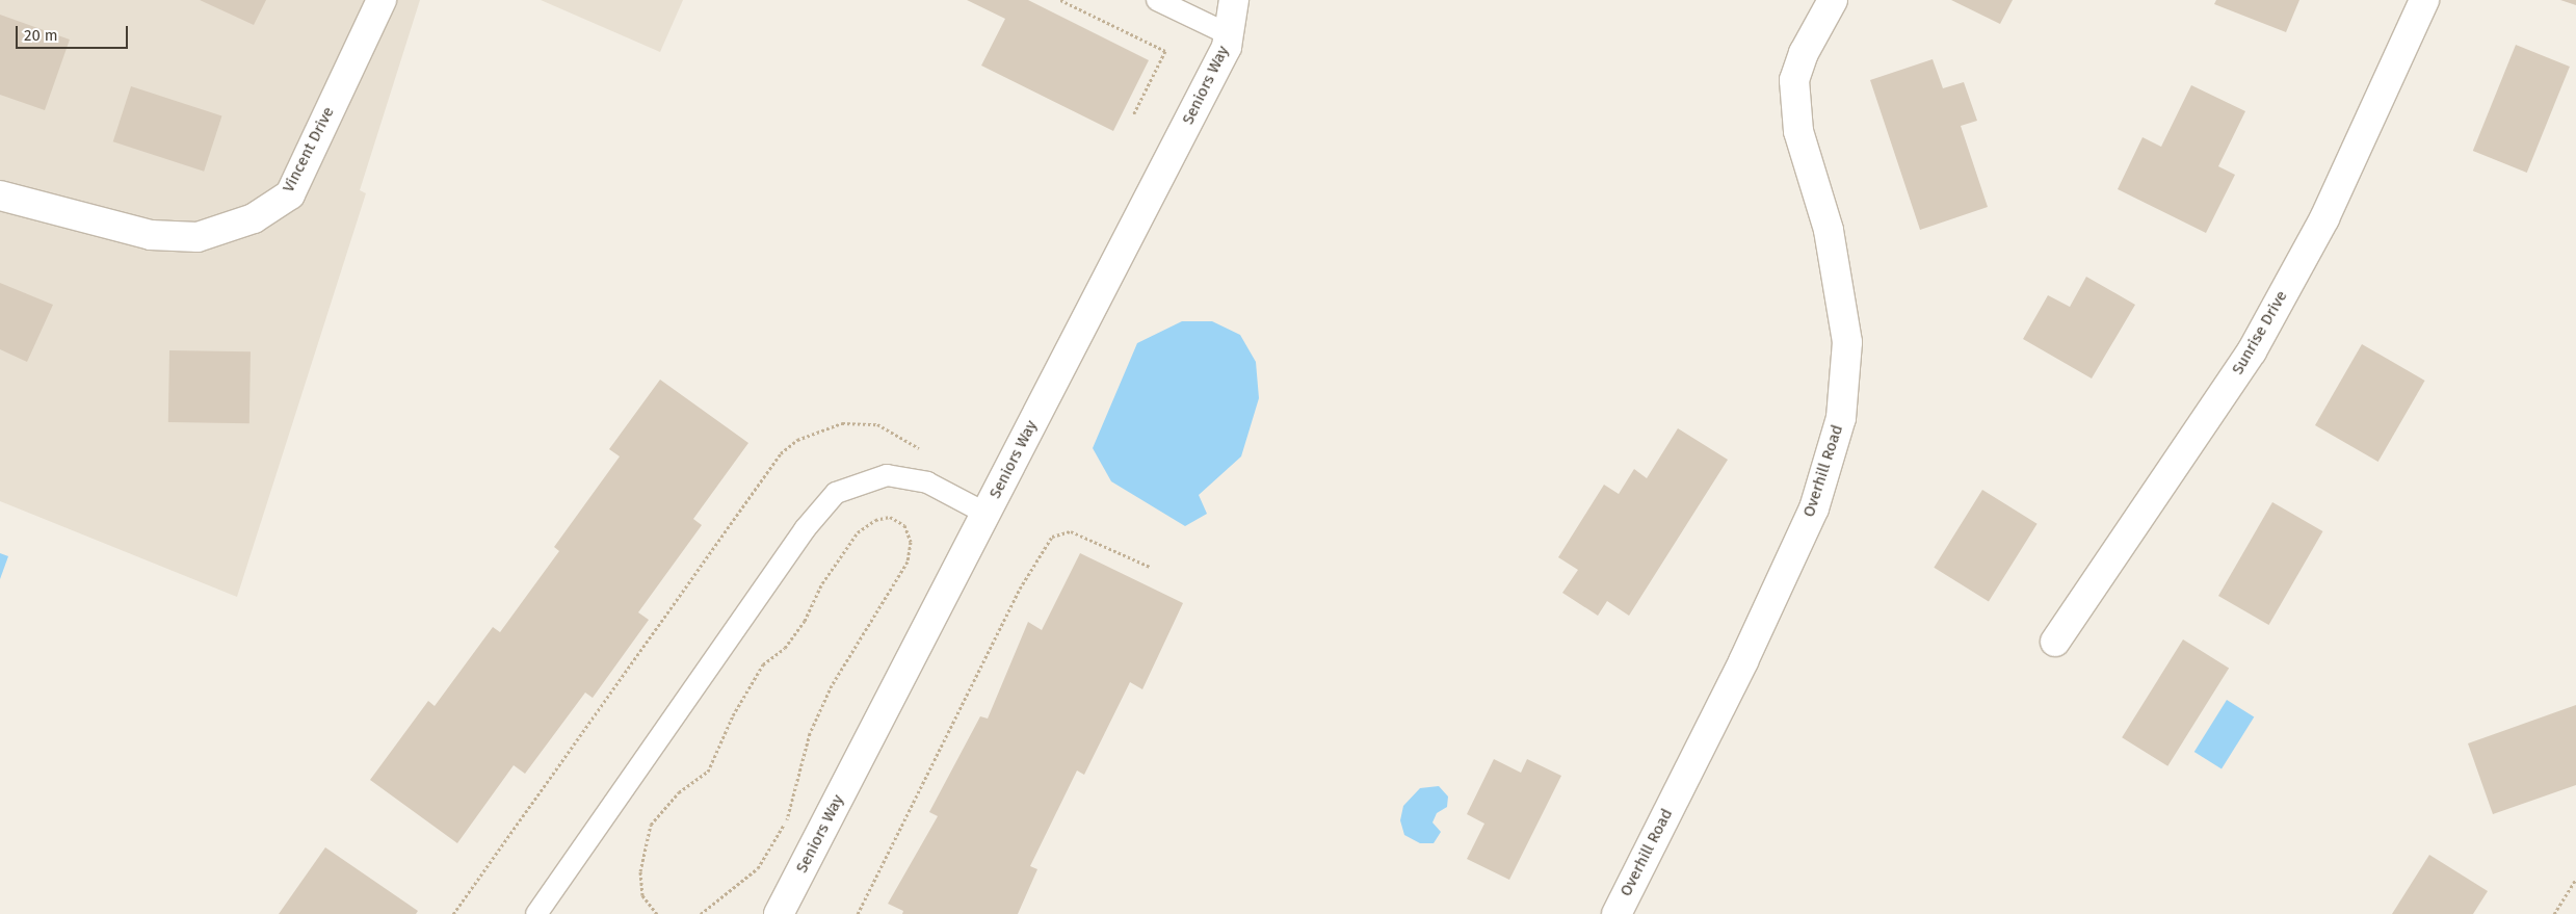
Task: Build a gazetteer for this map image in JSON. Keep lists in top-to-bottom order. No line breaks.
{"streets":{"street":["Seniors Way","Vincent Drive","Sunrise Drive","Overhill Road"]},"scale_bar":"20 m"}
